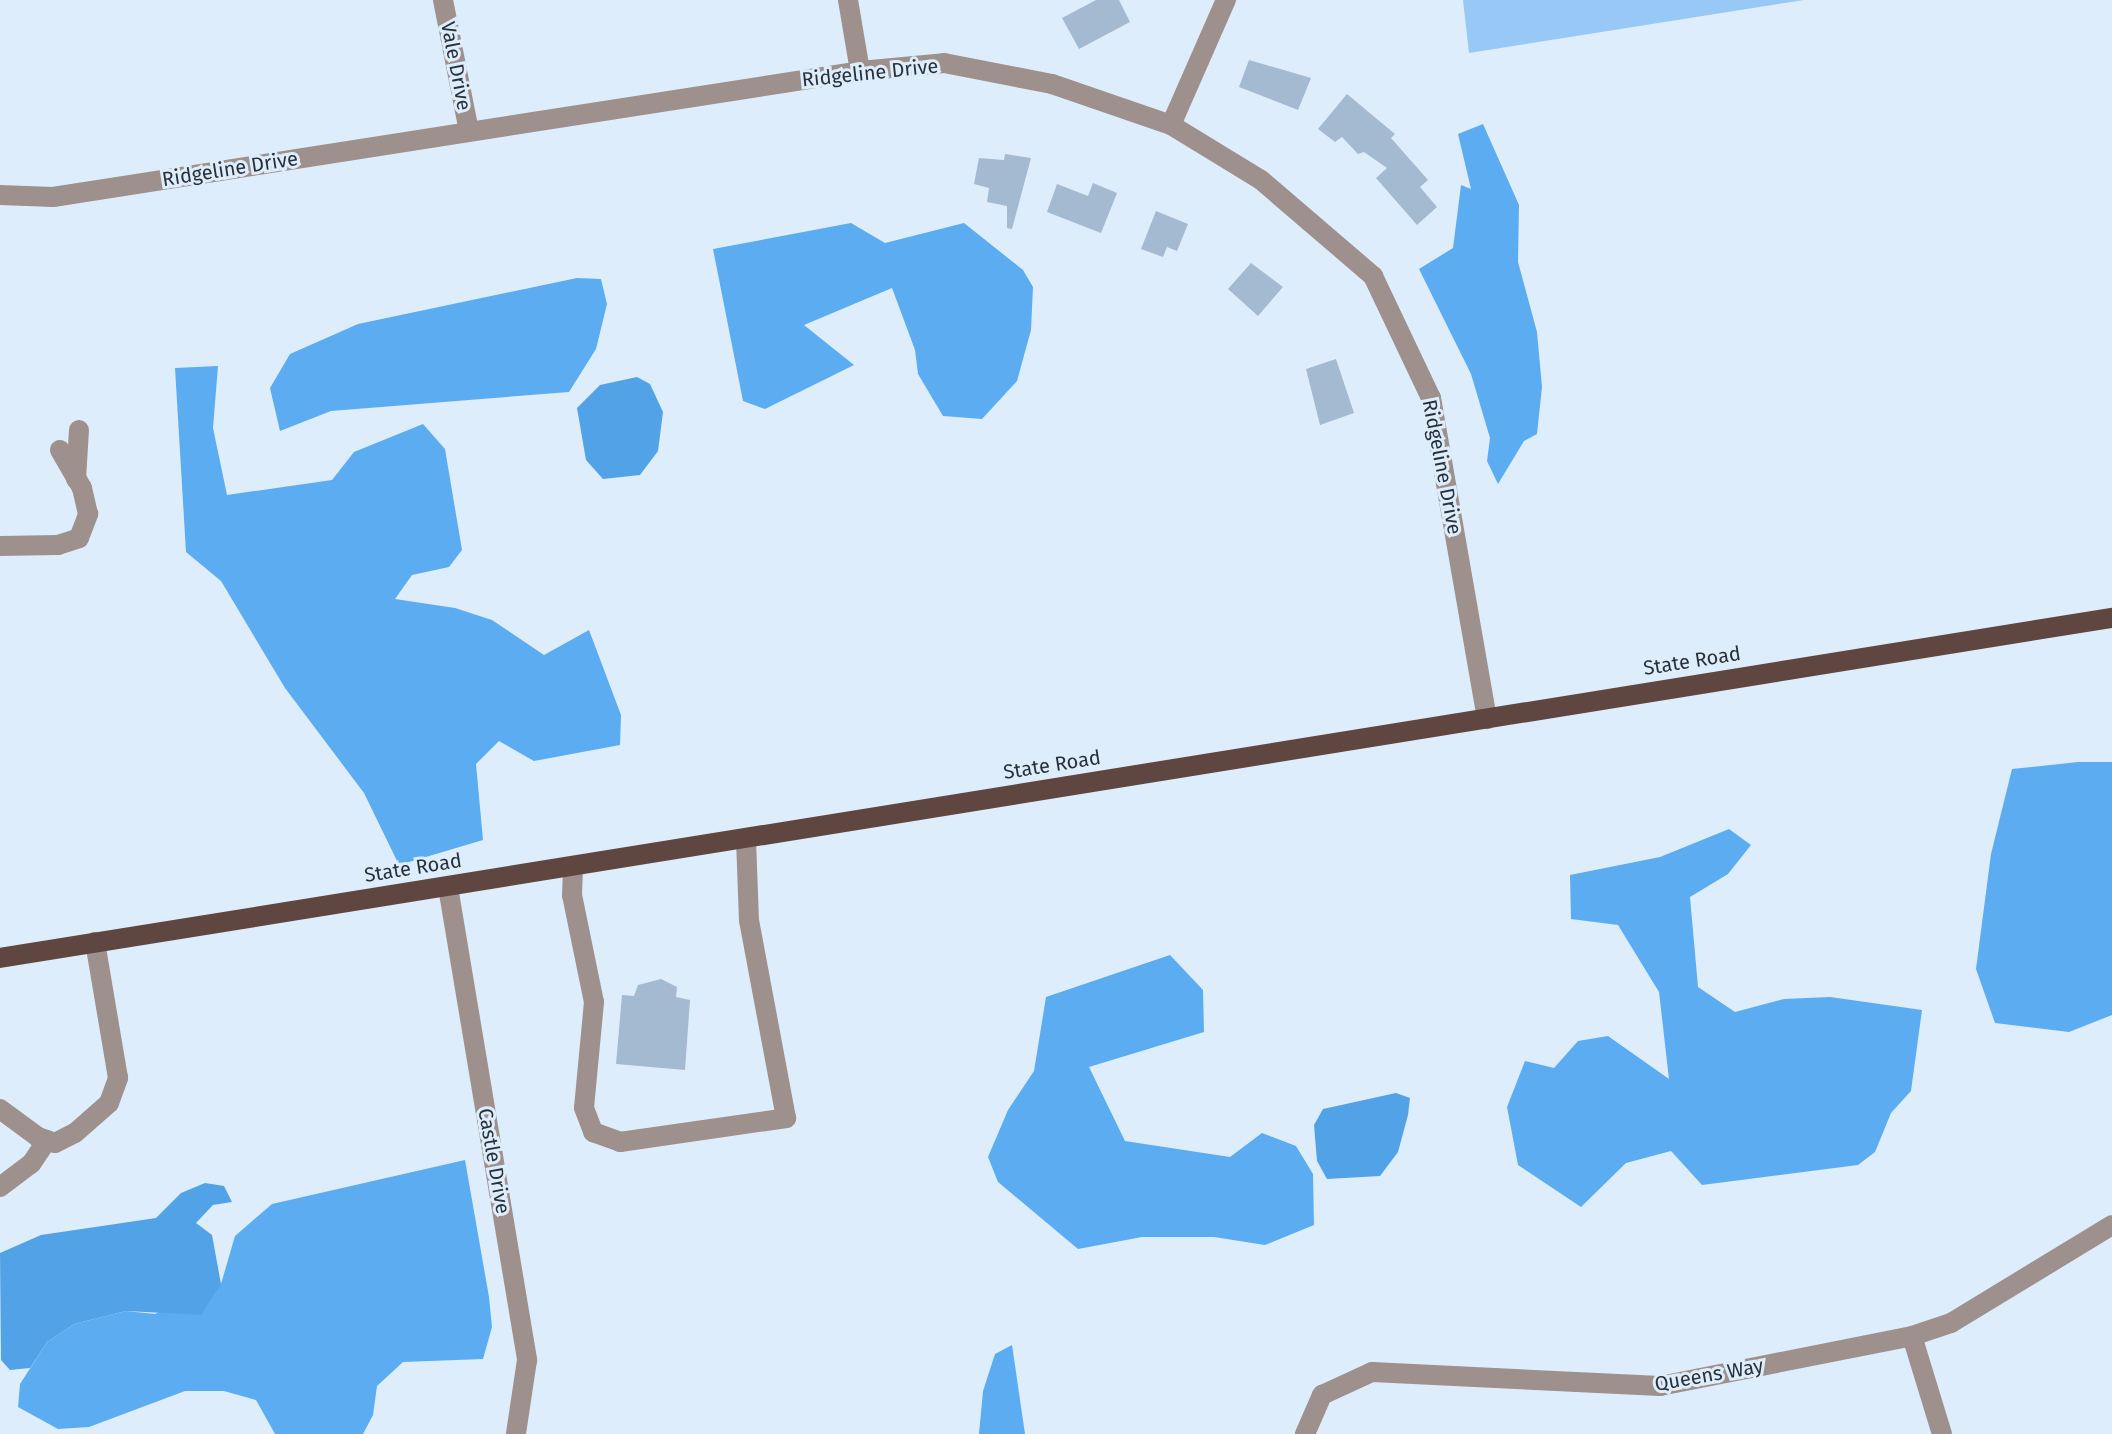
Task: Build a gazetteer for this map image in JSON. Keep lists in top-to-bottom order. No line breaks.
{"streets":{"main road":["State Road"],"street":["Vale Drive","Ridgeline Drive","Castle Drive","Queens Way"]},"crossings":[["Vale Drive","Ridgeline Drive"],["Ridgeline Drive","State Road"],["State Road","Castle Drive"]]}
